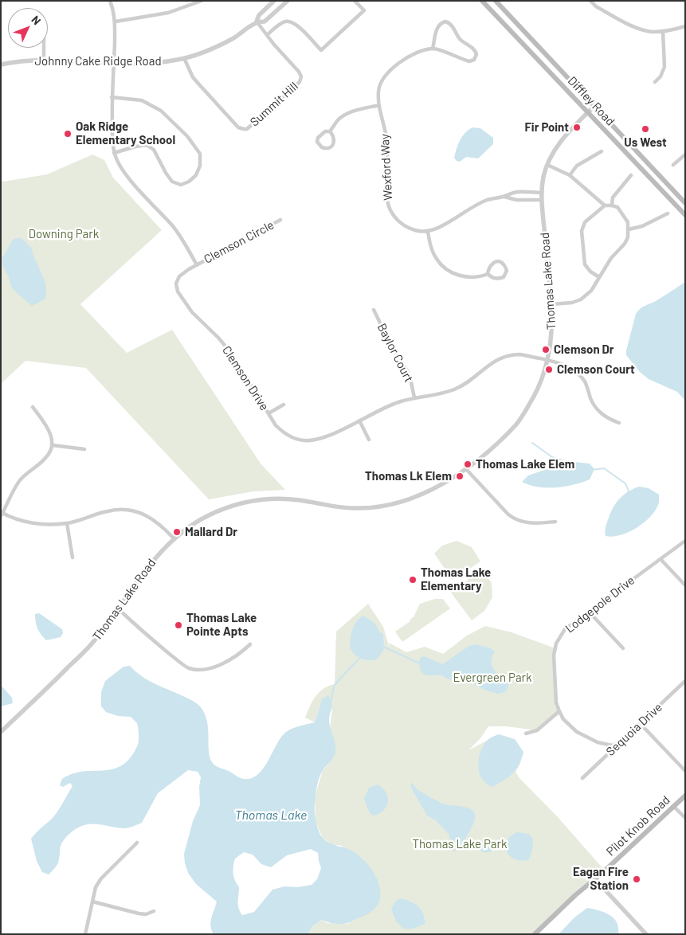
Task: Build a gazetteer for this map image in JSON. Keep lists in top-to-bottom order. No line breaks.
{"streets":{"main road":["Diffley Road","Pilot Knob Road"],"street":["Johnny Cake Ridge Road","Summit Hill","Wexford Way","Clemson Circle","Thomas Lake Road","Baylor Court","Clemson Drive","Lodgepole Drive","Sequoia Drive"]},"crossings":[["Johnny Cake Ridge Road","Summit Hill"],["Diffley Road","Thomas Lake Road"],["Clemson Circle","Clemson Drive"],["Thomas Lake Road","Clemson Drive"],["Baylor Court","Clemson Drive"],["Lodgepole Drive","Sequoia Drive"]],"water":["Thomas Lake"],"parks":["Downing Park","Evergreen Park","Thomas Lake Park"],"places":["Fir Point","Us West","Oak Ridge Elementary School","Clemson Dr","Clemson Court","Thomas Lake Elem","Thomas Lk Elem","Mallard Dr","Thomas Lake Elementary","Thomas Lake Pointe Apts","Eagan Fire Station"],"north":"top right"}
